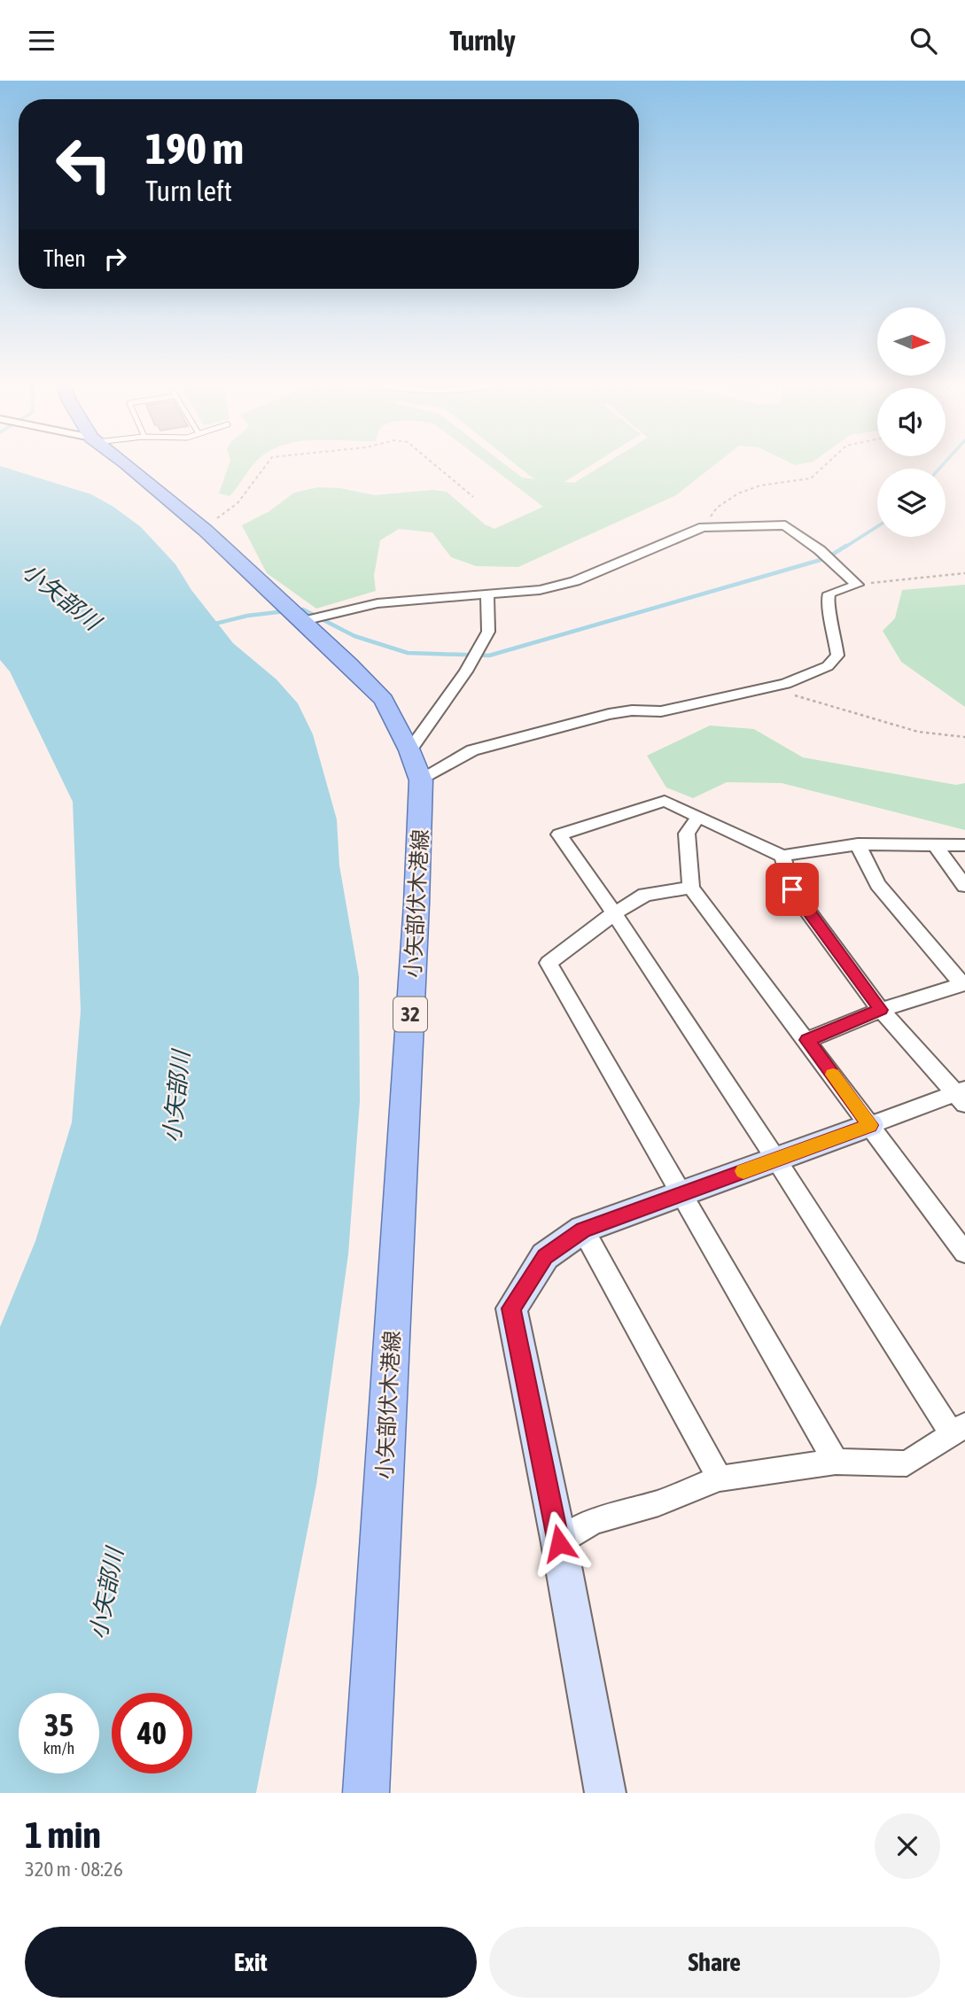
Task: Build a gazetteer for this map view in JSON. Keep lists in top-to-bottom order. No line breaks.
{"streets":{"main road":["小矢部伏木港線","32"]},"water":["小矢部川"],"north":"right","page":{"header":"Turnly","turn":["190 m","Turn left"],"then":"Then","speed":"35 km/h","limit":"40","heading":["1 min","320 m · 08:26"],"buttons":["Exit","Share"]}}
